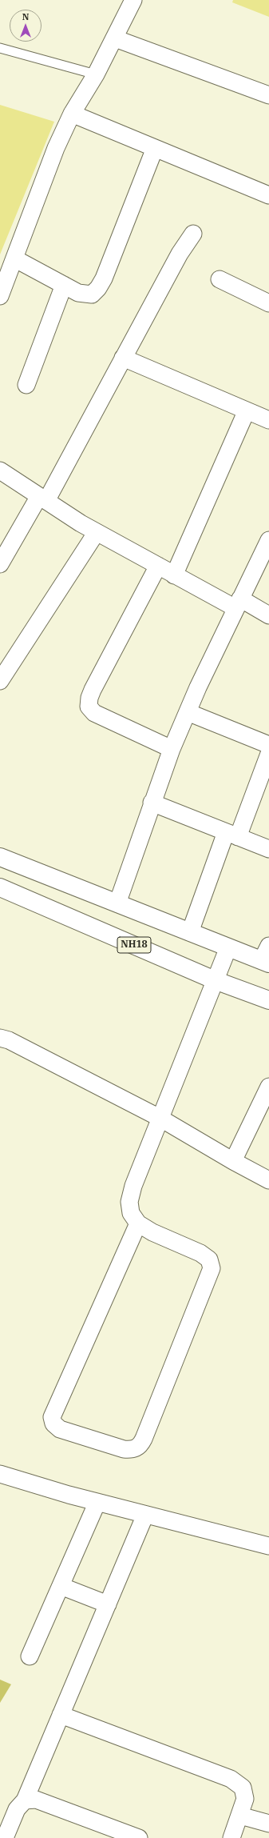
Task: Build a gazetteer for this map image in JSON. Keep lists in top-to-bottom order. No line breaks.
{"streets":{"highway":["NH18"]},"north":"top"}
